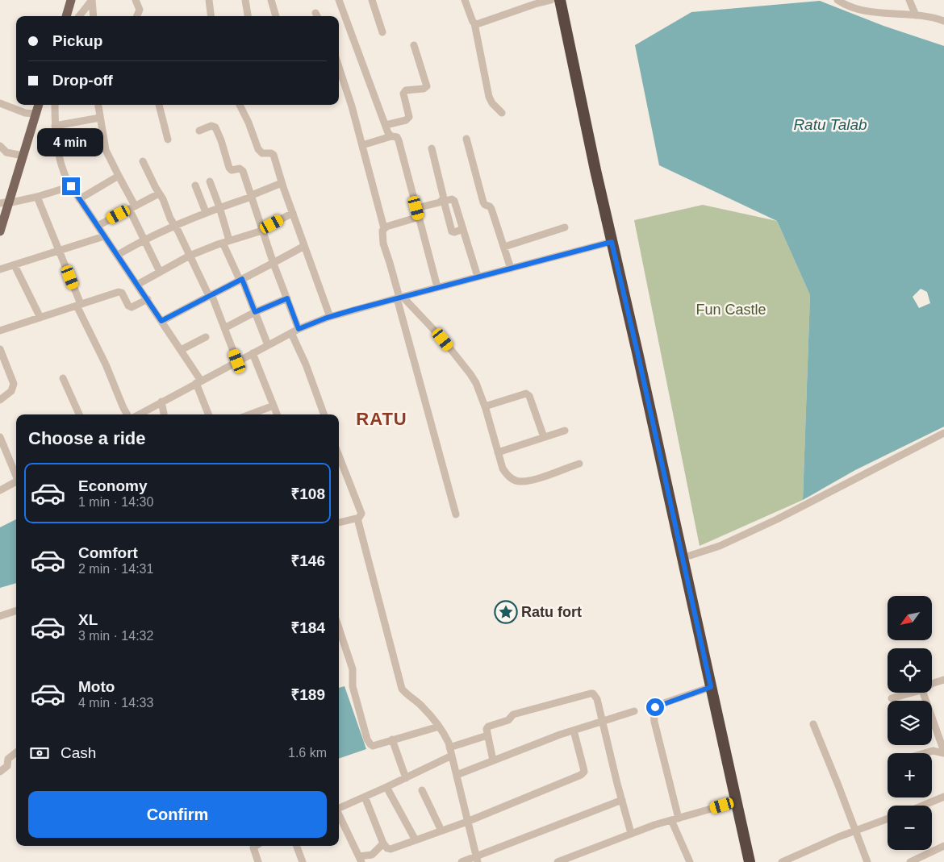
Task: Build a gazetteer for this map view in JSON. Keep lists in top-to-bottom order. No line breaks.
{"districts":["RATU"],"water":["Ratu Talab"],"parks":["Fun Castle"],"places":{"place":["Ratu fort"]},"north":"bottom left","page":{"banner":["Pickup","Drop-off"],"bubble":"4 min","heading":"Choose a ride","list":[{"name":"Economy","note":"1 min · 14:30","value":"₹108"},{"name":"Comfort","note":"2 min · 14:31","value":"₹146"},{"name":"XL","note":"3 min · 14:32","value":"₹184"},{"name":"Moto","note":"4 min · 14:33","value":"₹189"}],"map_buttons":["+","−"],"pay":["Cash","1.6 km"],"buttons":"Confirm"}}
